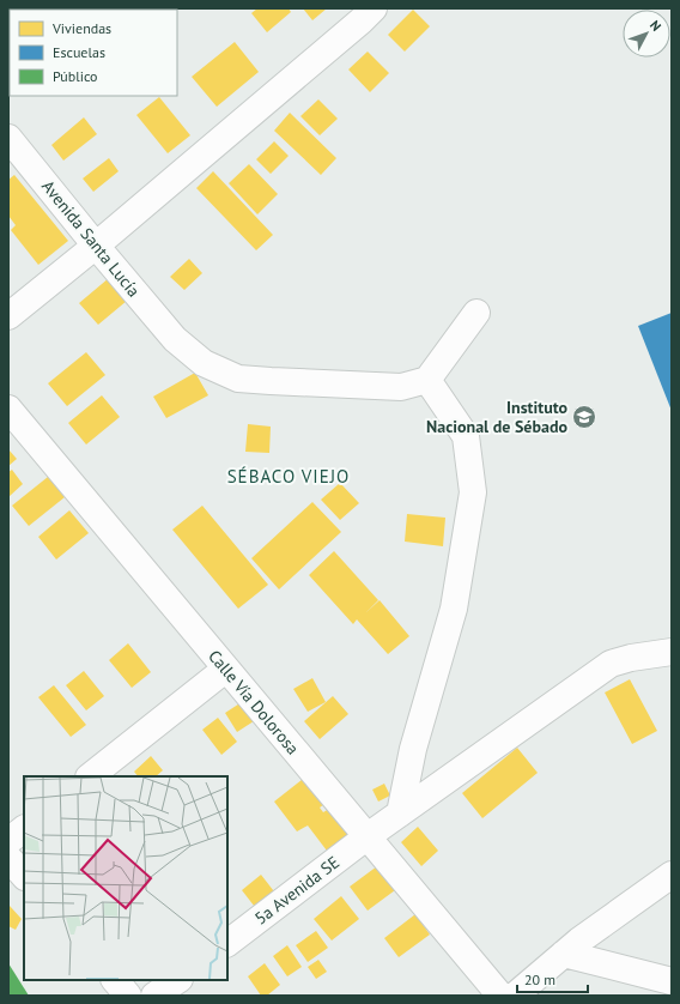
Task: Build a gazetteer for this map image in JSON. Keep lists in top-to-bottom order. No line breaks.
{"streets":{"street":["Avenida Santa Lucía","Calle Vía Dolorosa","5a Avenida SE"]},"crossings":[["Calle Vía Dolorosa","5a Avenida SE"]],"districts":["SÉBACO VIEJO"],"places":{"school or university":["Instituto Nacional de Sébado"]},"legend":["Viviendas","Escuelas","Público"],"scale_bar":"20 m","north":"top right"}
